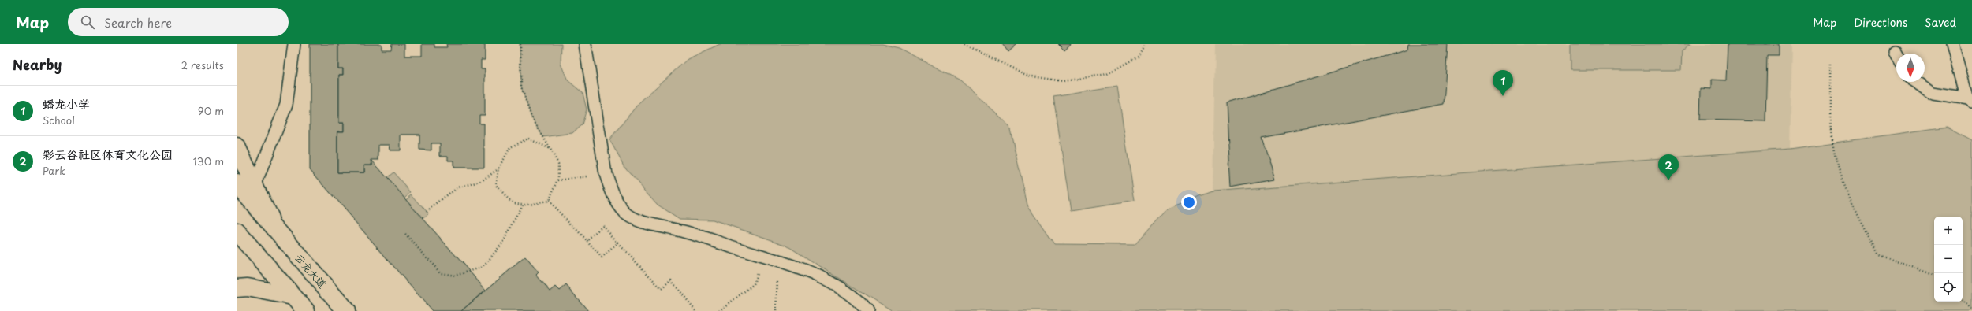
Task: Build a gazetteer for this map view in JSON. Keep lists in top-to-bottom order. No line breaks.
{"streets":{"main road":["云龙大道"]},"north":"bottom","page":{"header":"Map","search":"Search here","nav":["Map","Directions","Saved"],"heading":["Nearby","2 results"],"pins":["1","2"],"list":[{"mark":"1","name":"蟠龙小学","note":"School","value":"90 m"},{"mark":"2","name":"彩云谷社区体育文化公园","note":"Park","value":"130 m"}],"map_buttons":["+","−"]}}
